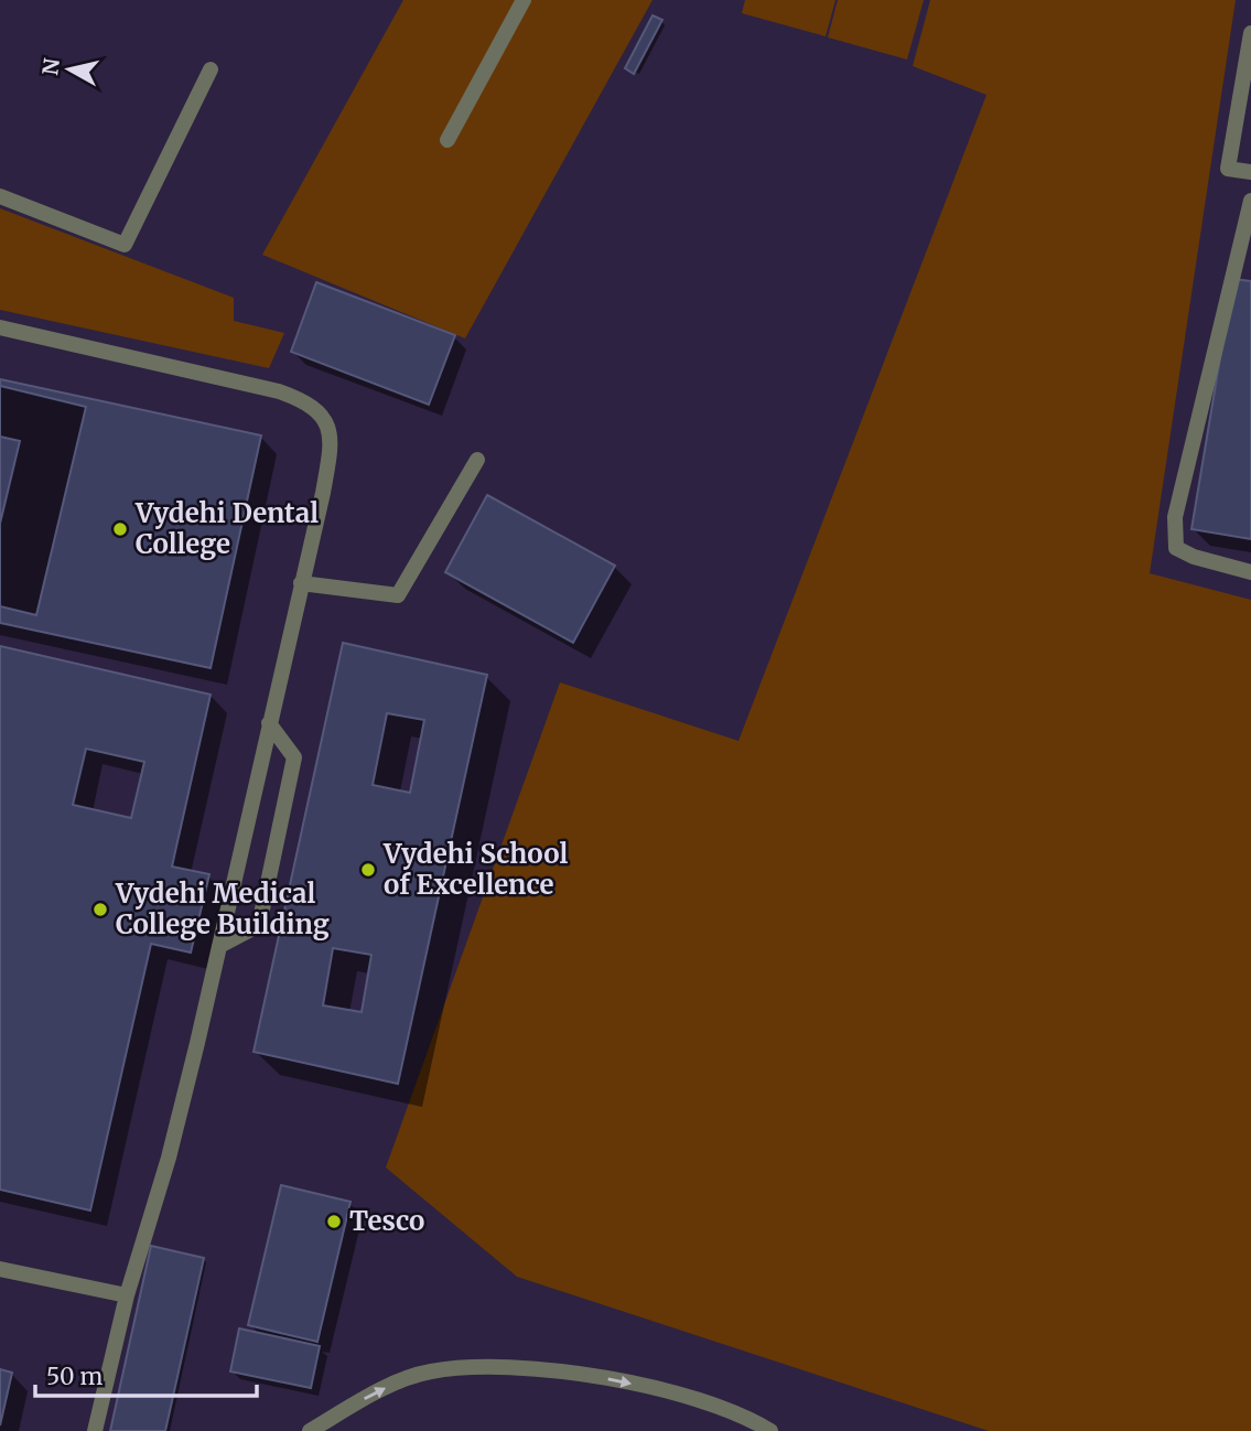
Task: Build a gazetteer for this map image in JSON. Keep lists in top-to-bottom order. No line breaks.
{"places":["Vydehi Dental College","Vydehi School of Excellence","Vydehi Medical College Building","Tesco"],"scale_bar":"50 m","north":"left"}
